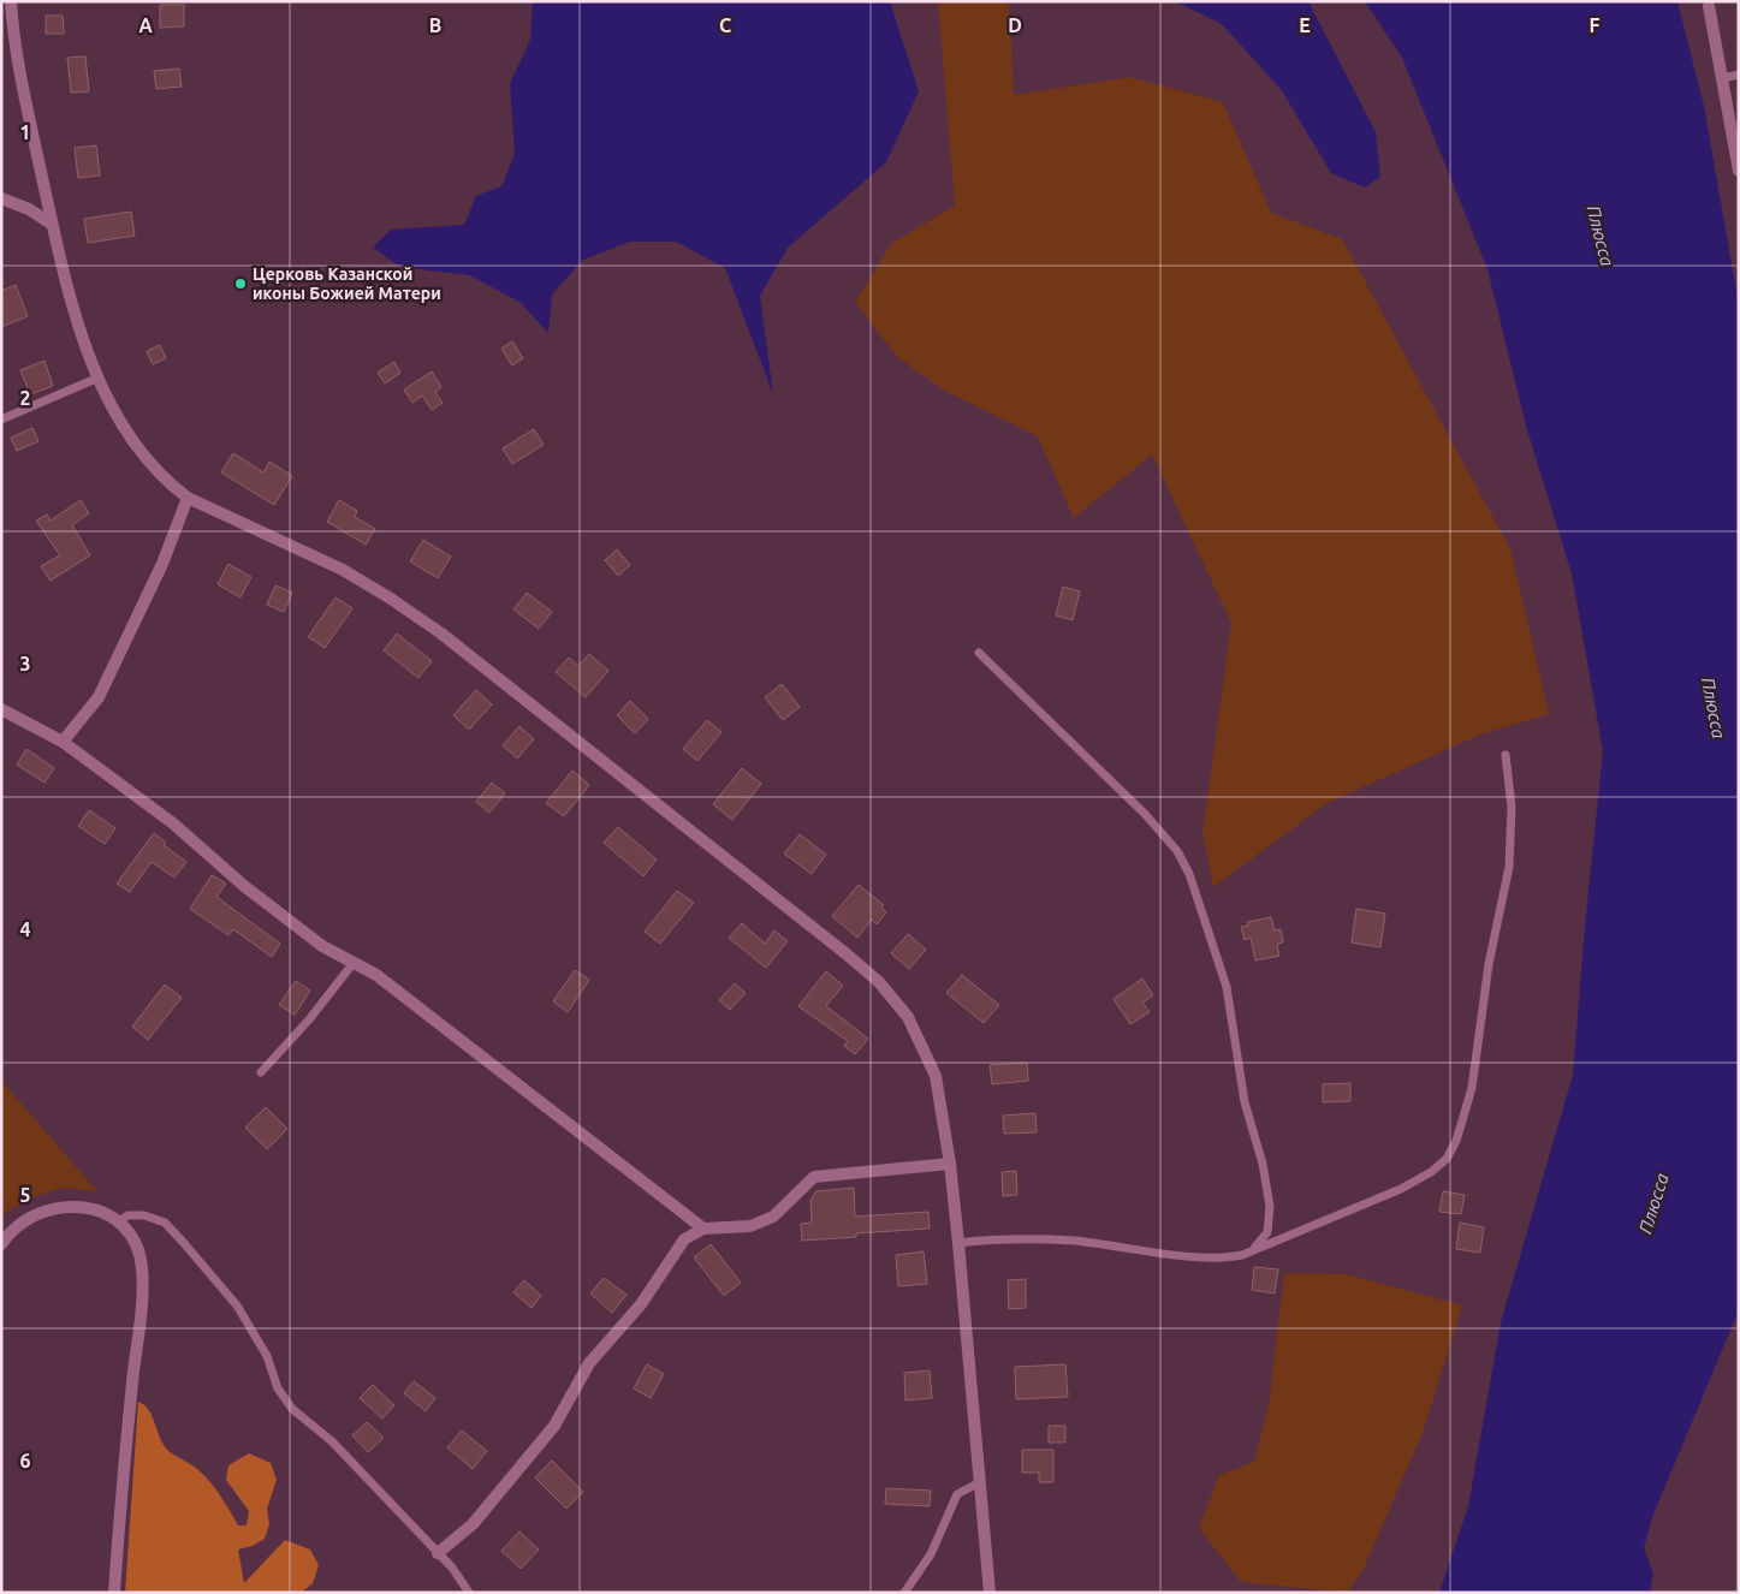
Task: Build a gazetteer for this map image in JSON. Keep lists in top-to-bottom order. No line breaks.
{"water":["Плюсса"],"places":["Церковь Казанской иконы Божией Матери"],"grid":{"columns":["A","B","C","D","E","F"],"rows":["1","2","3","4","5","6"]}}
